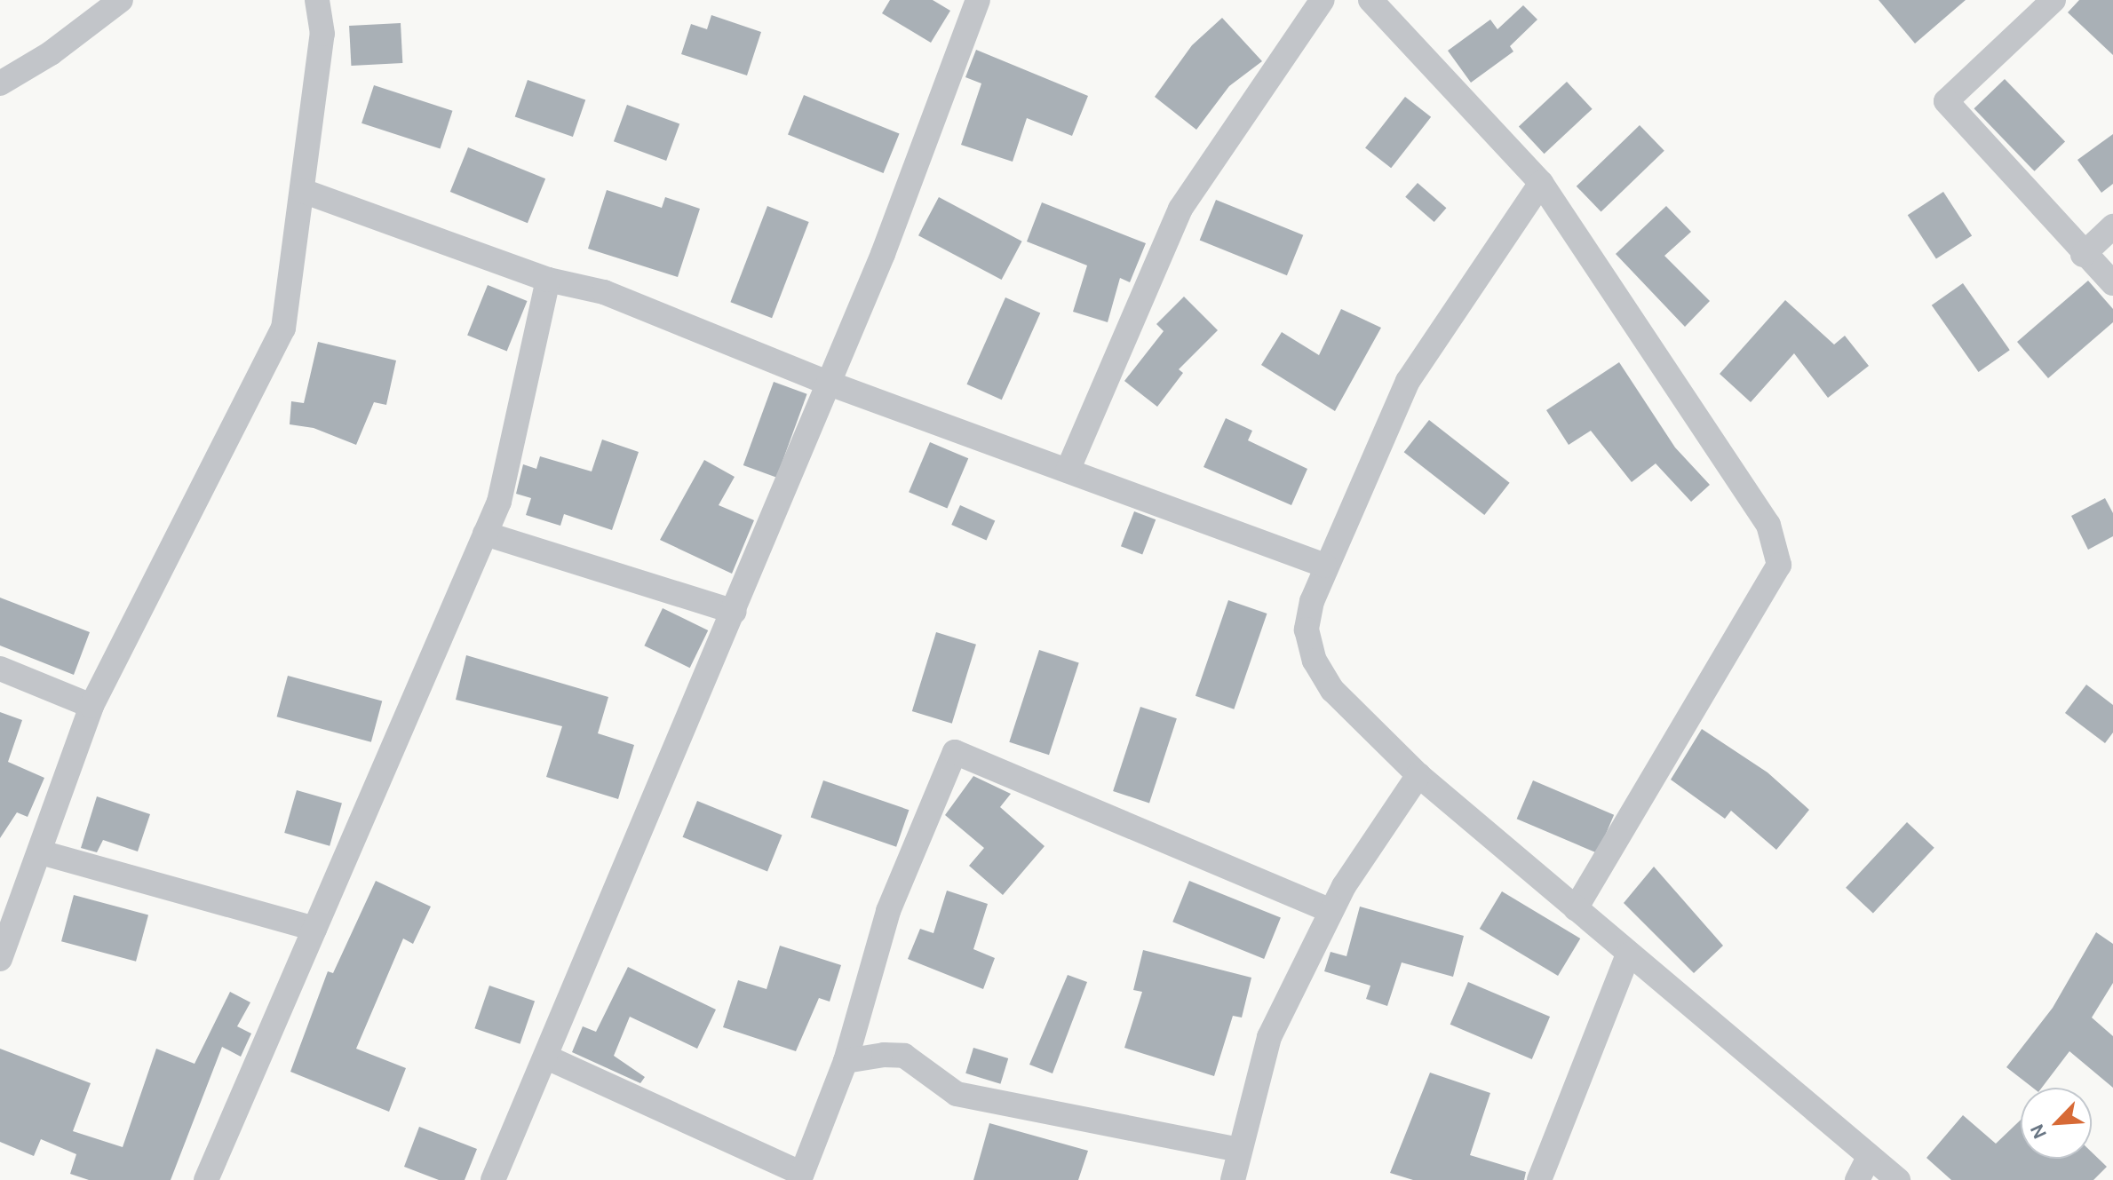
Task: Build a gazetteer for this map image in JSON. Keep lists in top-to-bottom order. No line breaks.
{"north":"bottom left"}
